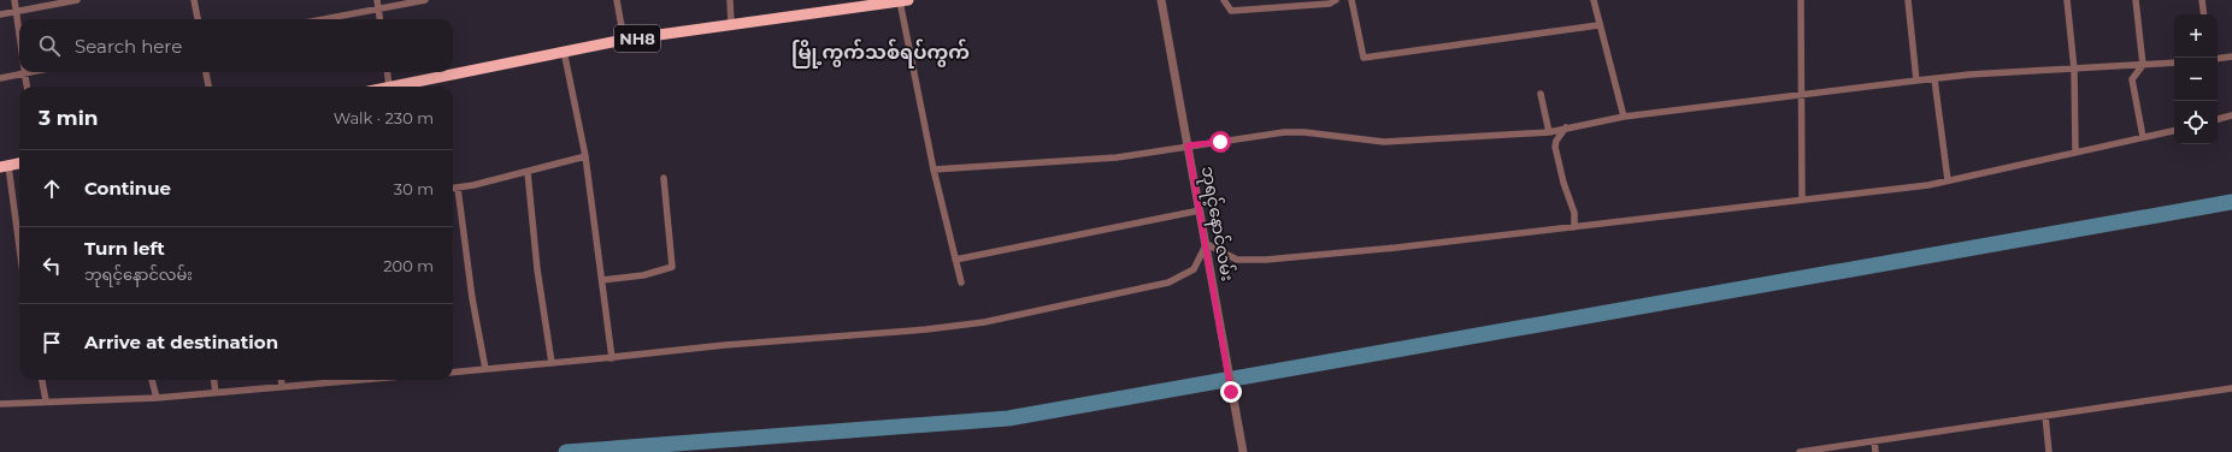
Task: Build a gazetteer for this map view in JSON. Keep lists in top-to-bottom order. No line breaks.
{"streets":{"highway":["NH8"],"street":["ဘုရင့်နောင်လမ်း"]},"districts":["မြို့ကွက်သစ်ရပ်ကွက်"],"page":{"map_buttons":["+","−"],"search":"Search here","heading":["3 min","Walk · 230 m"],"list":[["Continue","30 m"],["Turn left","ဘုရင့်နောင်လမ်း","200 m"],"Arrive at destination"]}}
